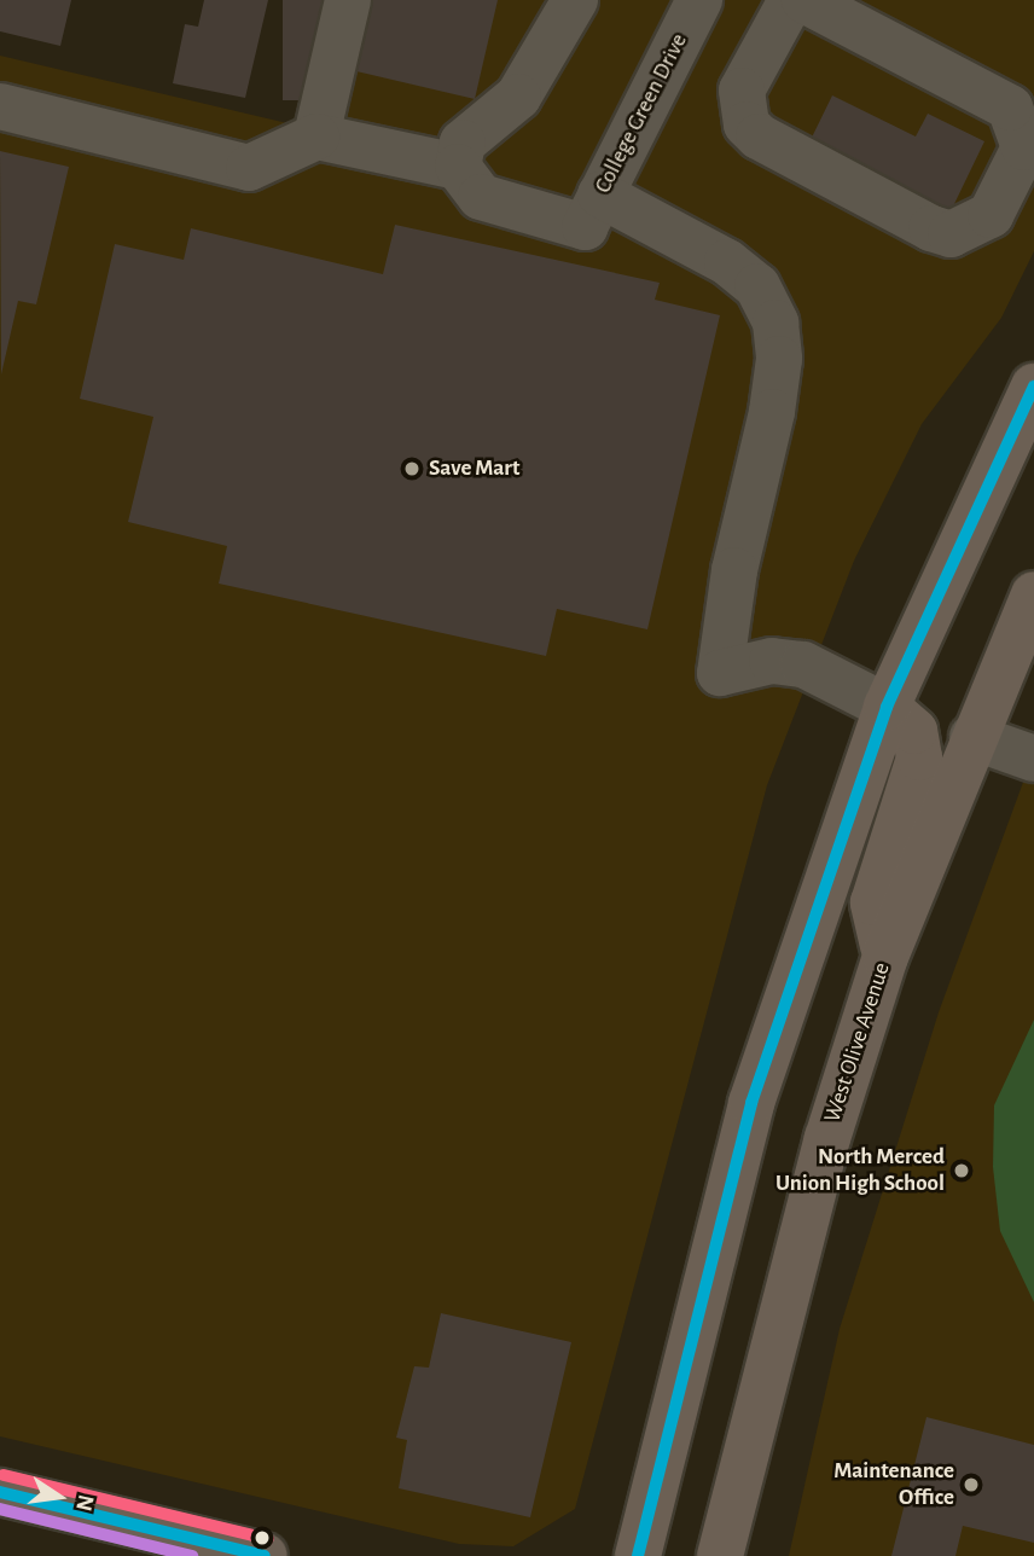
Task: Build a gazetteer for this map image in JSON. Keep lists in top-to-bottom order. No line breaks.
{"streets":{"main road":["West Olive Avenue"],"street":["College Green Drive"]},"places":["Save Mart","North Merced Union High School","Maintenance Office"],"north":"right"}
